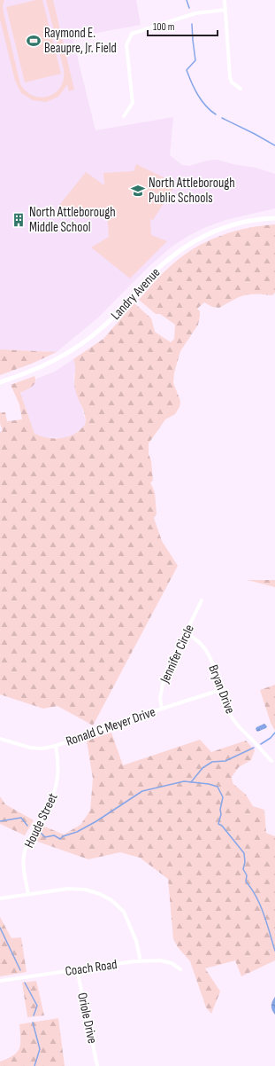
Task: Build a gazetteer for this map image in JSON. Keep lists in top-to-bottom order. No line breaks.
{"streets":{"street":["Landry Avenue","Jennifer Circle","Bryan Drive","Ronald C Meyer Drive","Houde Street","Coach Road","Oriole Drive"]},"crossings":[["Jennifer Circle","Bryan Drive"],["Jennifer Circle","Ronald C Meyer Drive"],["Bryan Drive","Ronald C Meyer Drive"],["Ronald C Meyer Drive","Houde Street"],["Coach Road","Oriole Drive"]],"places":{"sports":["Raymond E. Beaupre, Jr. Field"],"school or university":["North Attleborough Public Schools"],"building":["North Attleborough Middle School"]},"scale_bar":"100 m"}
